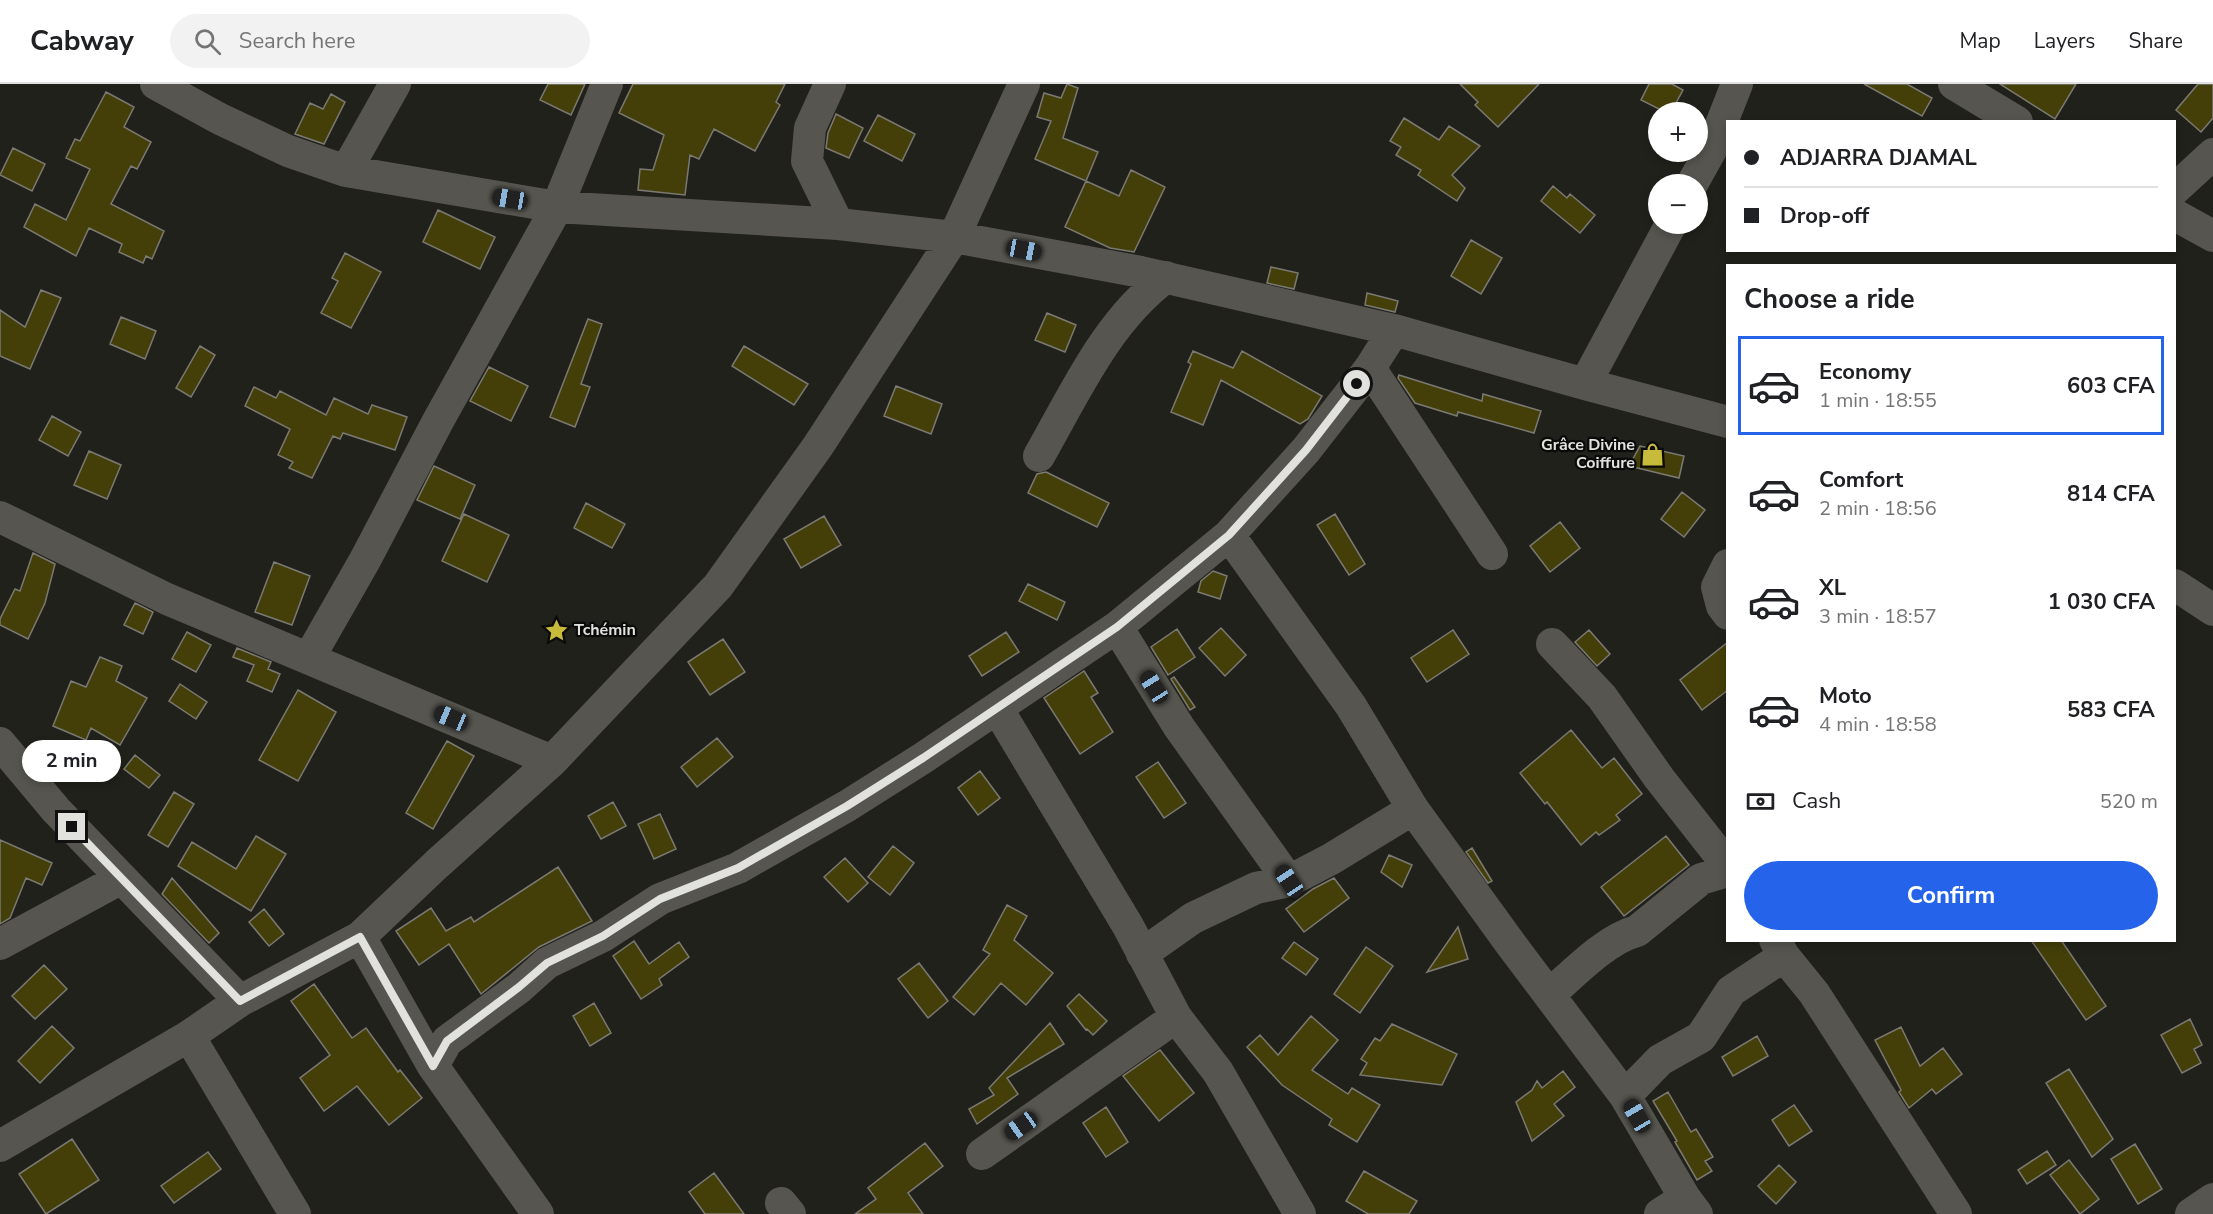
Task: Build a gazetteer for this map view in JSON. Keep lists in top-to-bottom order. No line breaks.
{"places":{"shop":["Grâce Divine Coiffure"],"place":["Tchémin"]},"page":{"header":"Cabway","search":"Search here","nav":["Map","Layers","Share"],"map_buttons":["+","−"],"banner":["ADJARRA DJAMAL","Drop-off"],"heading":"Choose a ride","list":[{"name":"Economy","note":"1 min · 18:55","value":"603 CFA"},{"name":"Comfort","note":"2 min · 18:56","value":"814 CFA"},{"name":"XL","note":"3 min · 18:57","value":"1 030 CFA"},{"name":"Moto","note":"4 min · 18:58","value":"583 CFA"}],"bubble":"2 min","pay":["Cash","520 m"],"buttons":"Confirm"}}
